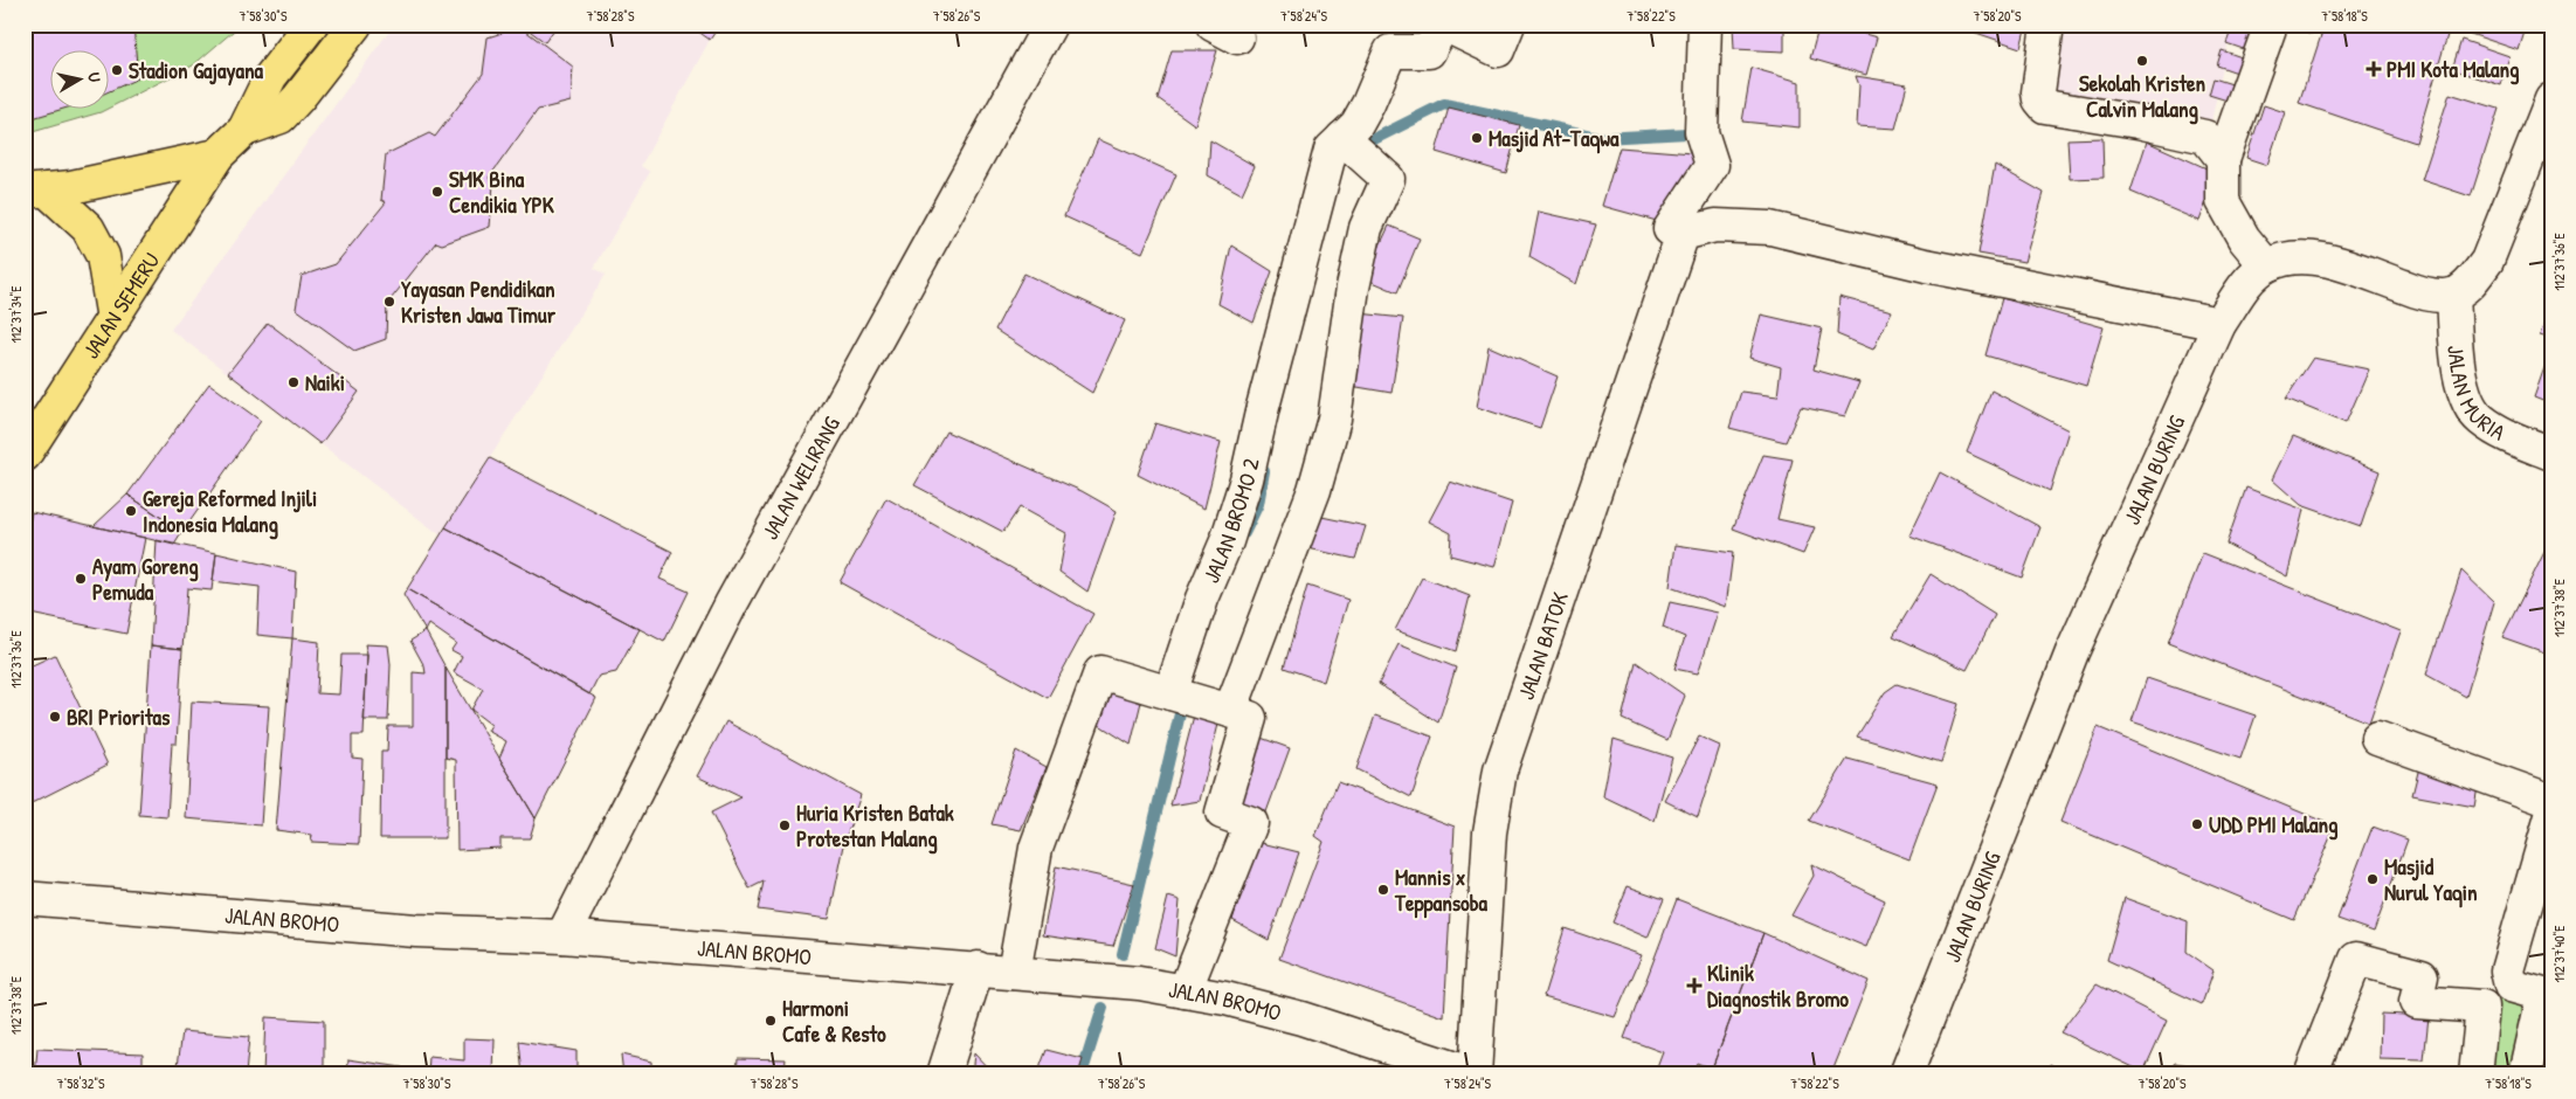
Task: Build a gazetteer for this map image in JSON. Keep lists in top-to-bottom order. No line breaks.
{"streets":{"main road":["JALAN SEMERU"],"street":["JALAN MURIA","JALAN BURING","JALAN WELIRANG","JALAN BROMO 2","JALAN BATOK","JALAN BROMO"]},"crossings":[["JALAN MURIA","JALAN BURING"],["JALAN WELIRANG","JALAN BROMO"],["JALAN BATOK","JALAN BROMO"]],"places":{"other":["Sekolah Kristen Calvin Malang","Stadion Gajayana","Masjid At-Taqwa","SMK Bina Cendikia YPK","Yayasan Pendidikan Kristen Jawa Timur","Naiki","Gereja Reformed Injili Indonesia Malang","Ayam Goreng Pemuda","BRI Prioritas","UDD PMI Malang","Huria Kristen Batak Protestan Malang","Masjid Nurul Yaqin","Mannis x Teppansoba","Harmoni Cafe & Resto"],"health":["PMI Kota Malang","Klinik Diagnostik Bromo"]},"north":"right","coordinates":["7°58'30\"S","7°58'28\"S","7°58'26\"S","7°58'24\"S","7°58'22\"S","7°58'20\"S","7°58'18\"S","112°37'36\"E","112°37'34\"E","112°37'38\"E","112°37'40\"E","7°58'32\"S"]}
